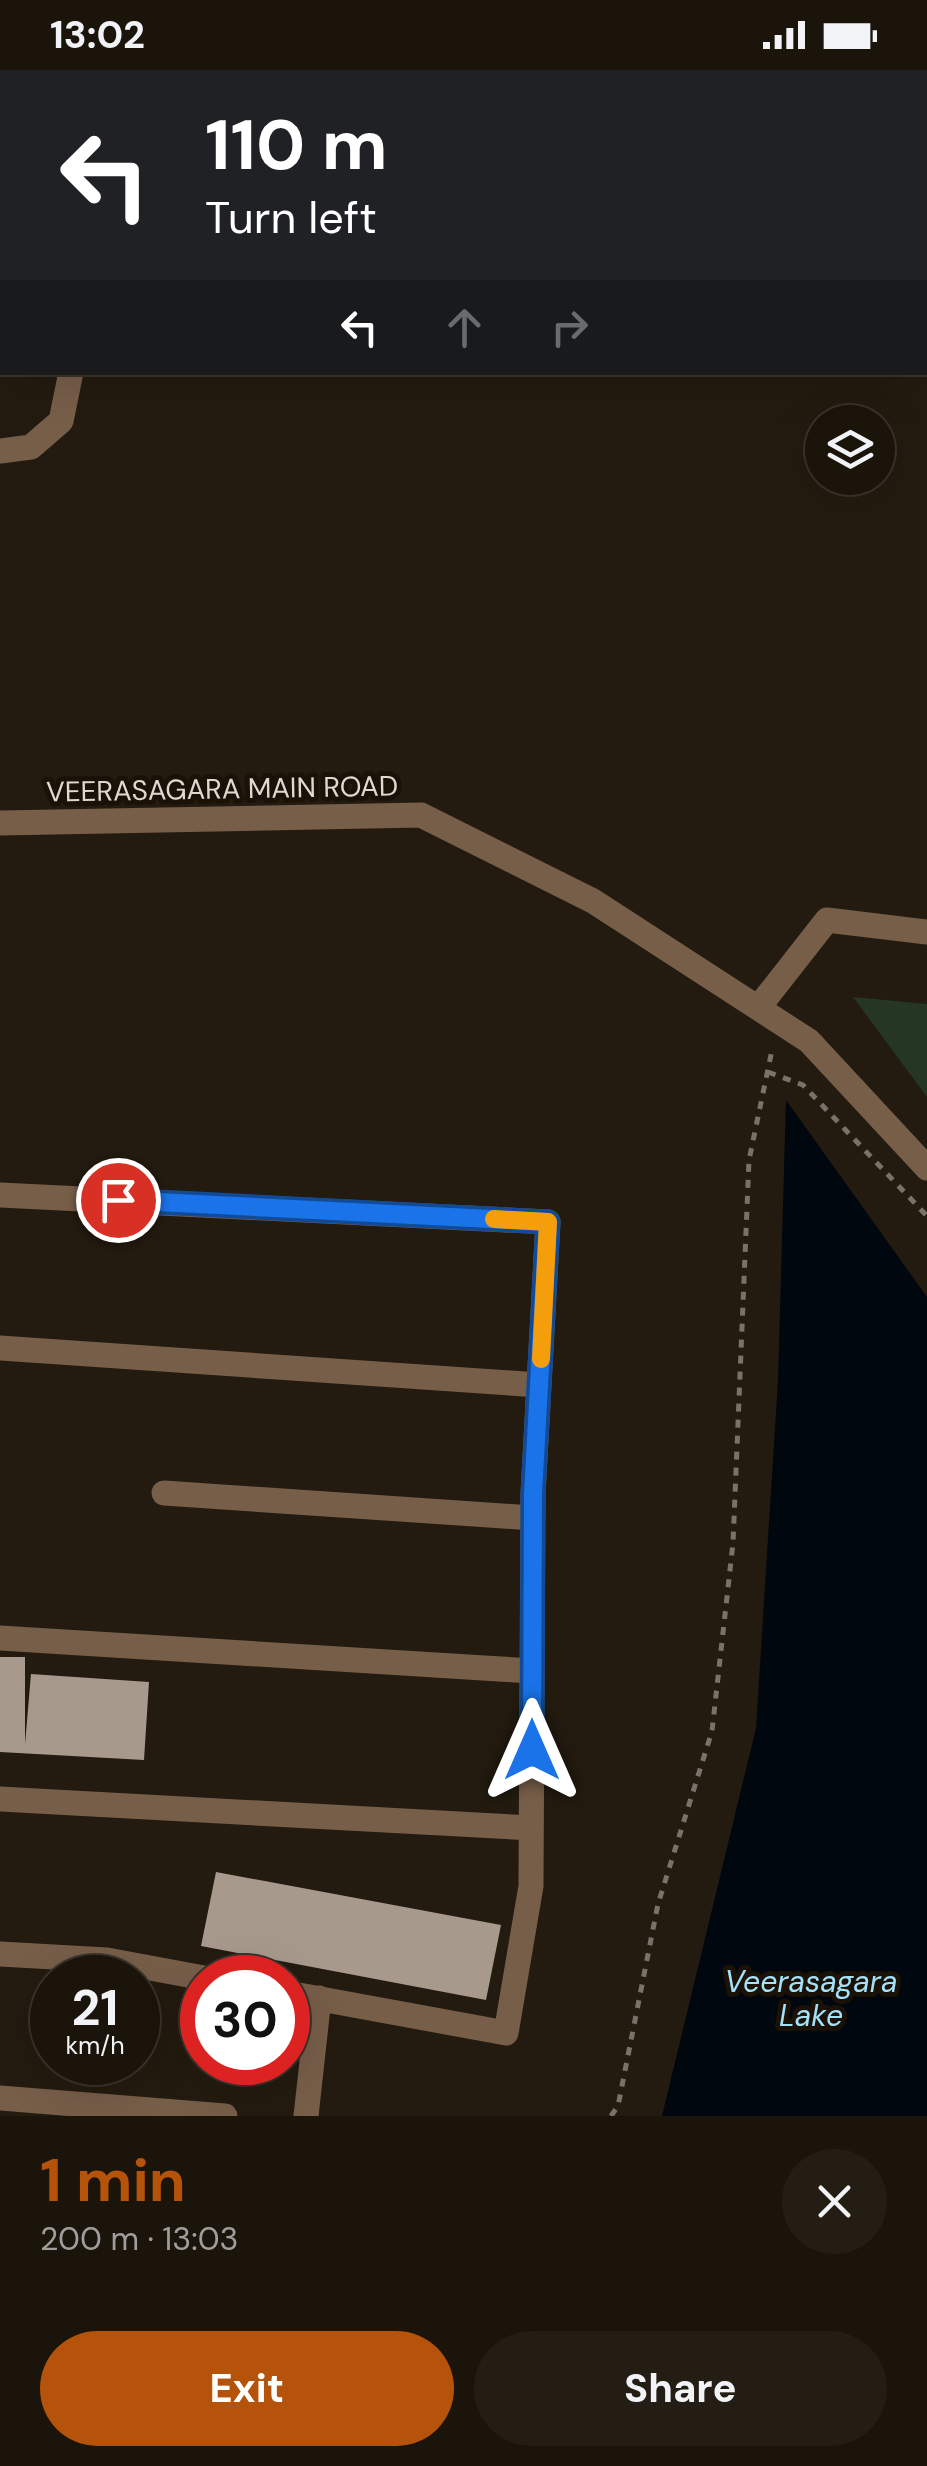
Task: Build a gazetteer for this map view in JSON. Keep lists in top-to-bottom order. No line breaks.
{"streets":{"street":["VEERASAGARA MAIN ROAD"]},"water":["Veerasagara Lake"],"page":{"status":"13:02","turn":["110 m","Turn left"],"speed":"21 km/h","limit":"30","heading":["1 min","200 m · 13:03"],"buttons":["Exit","Share"]}}
